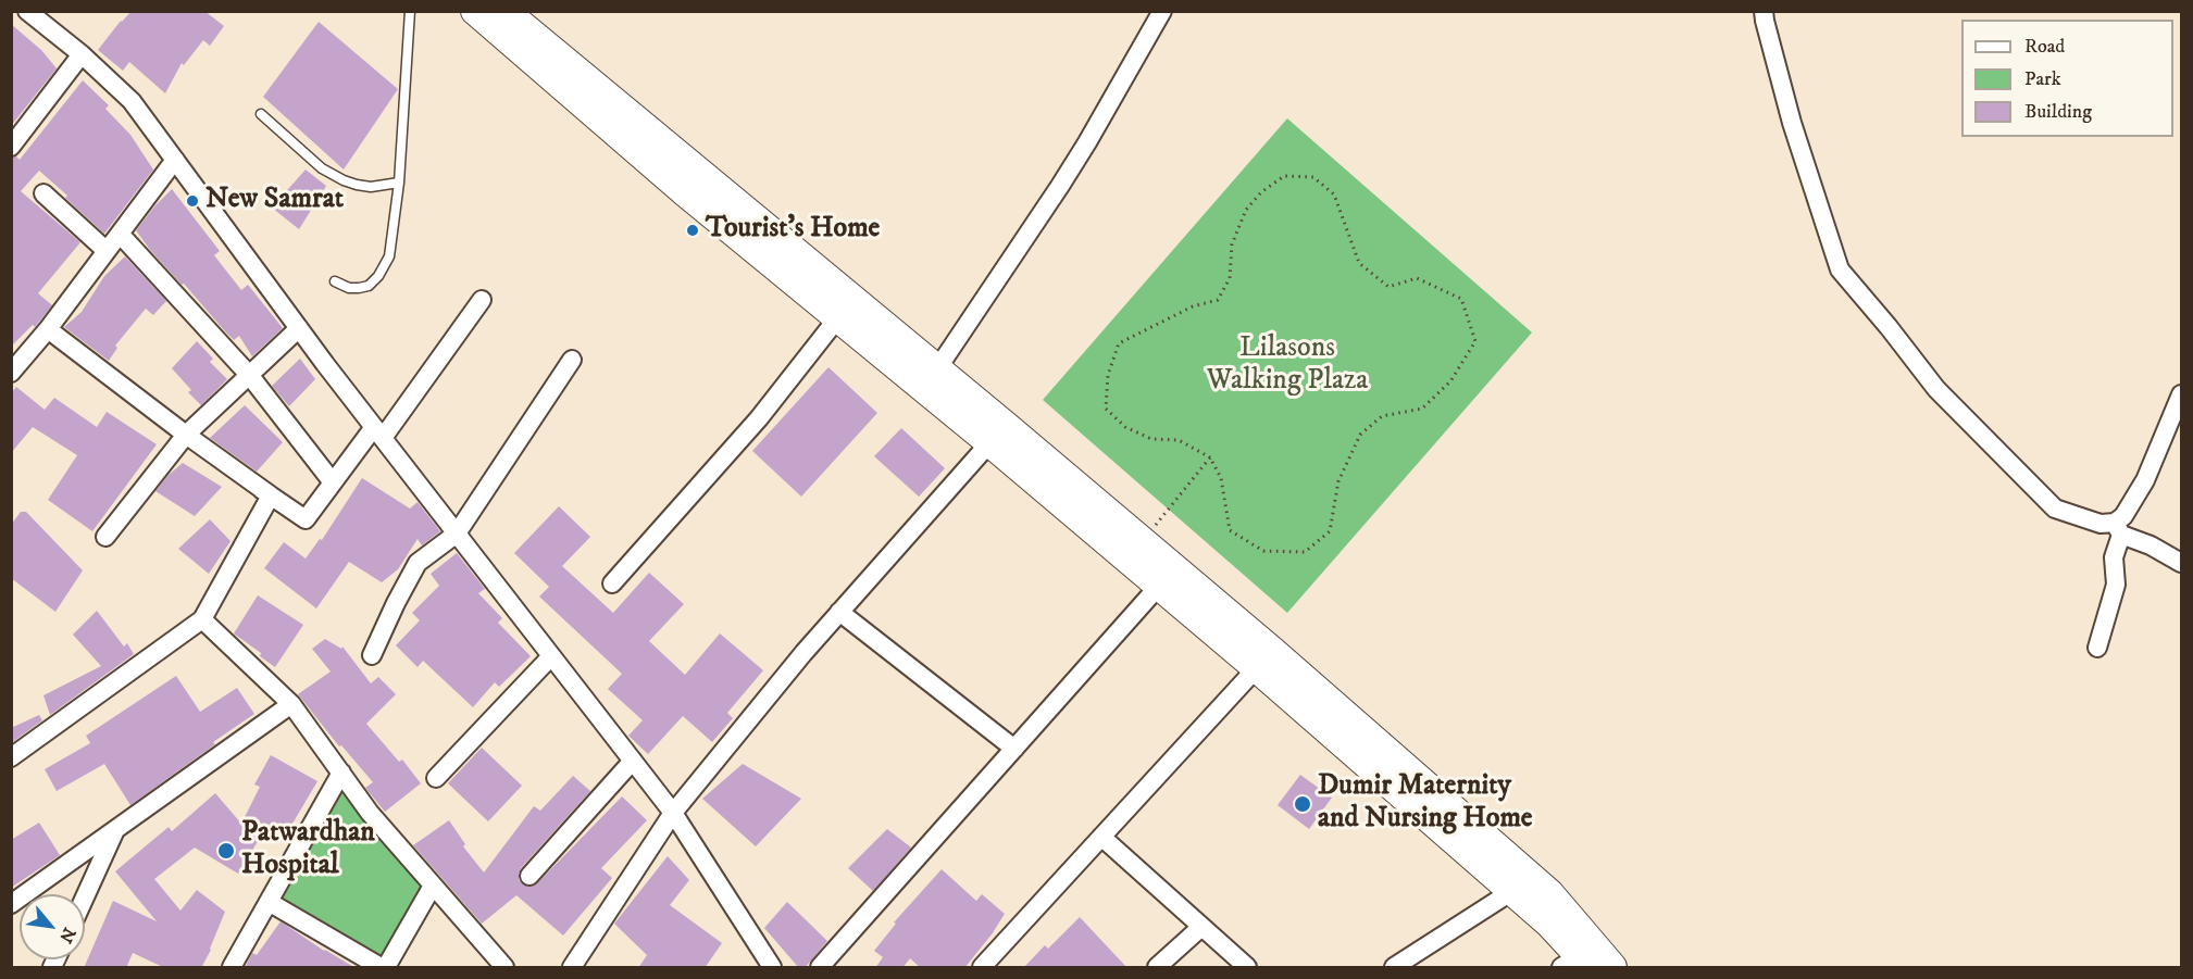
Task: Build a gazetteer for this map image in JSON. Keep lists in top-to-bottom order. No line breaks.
{"parks":["Lilasons Walking Plaza"],"places":["New Samrat","Tourist's Home","Dumir Maternity and Nursing Home","Patwardhan Hospital"],"legend":["Road","Park","Building"],"north":"bottom right"}
